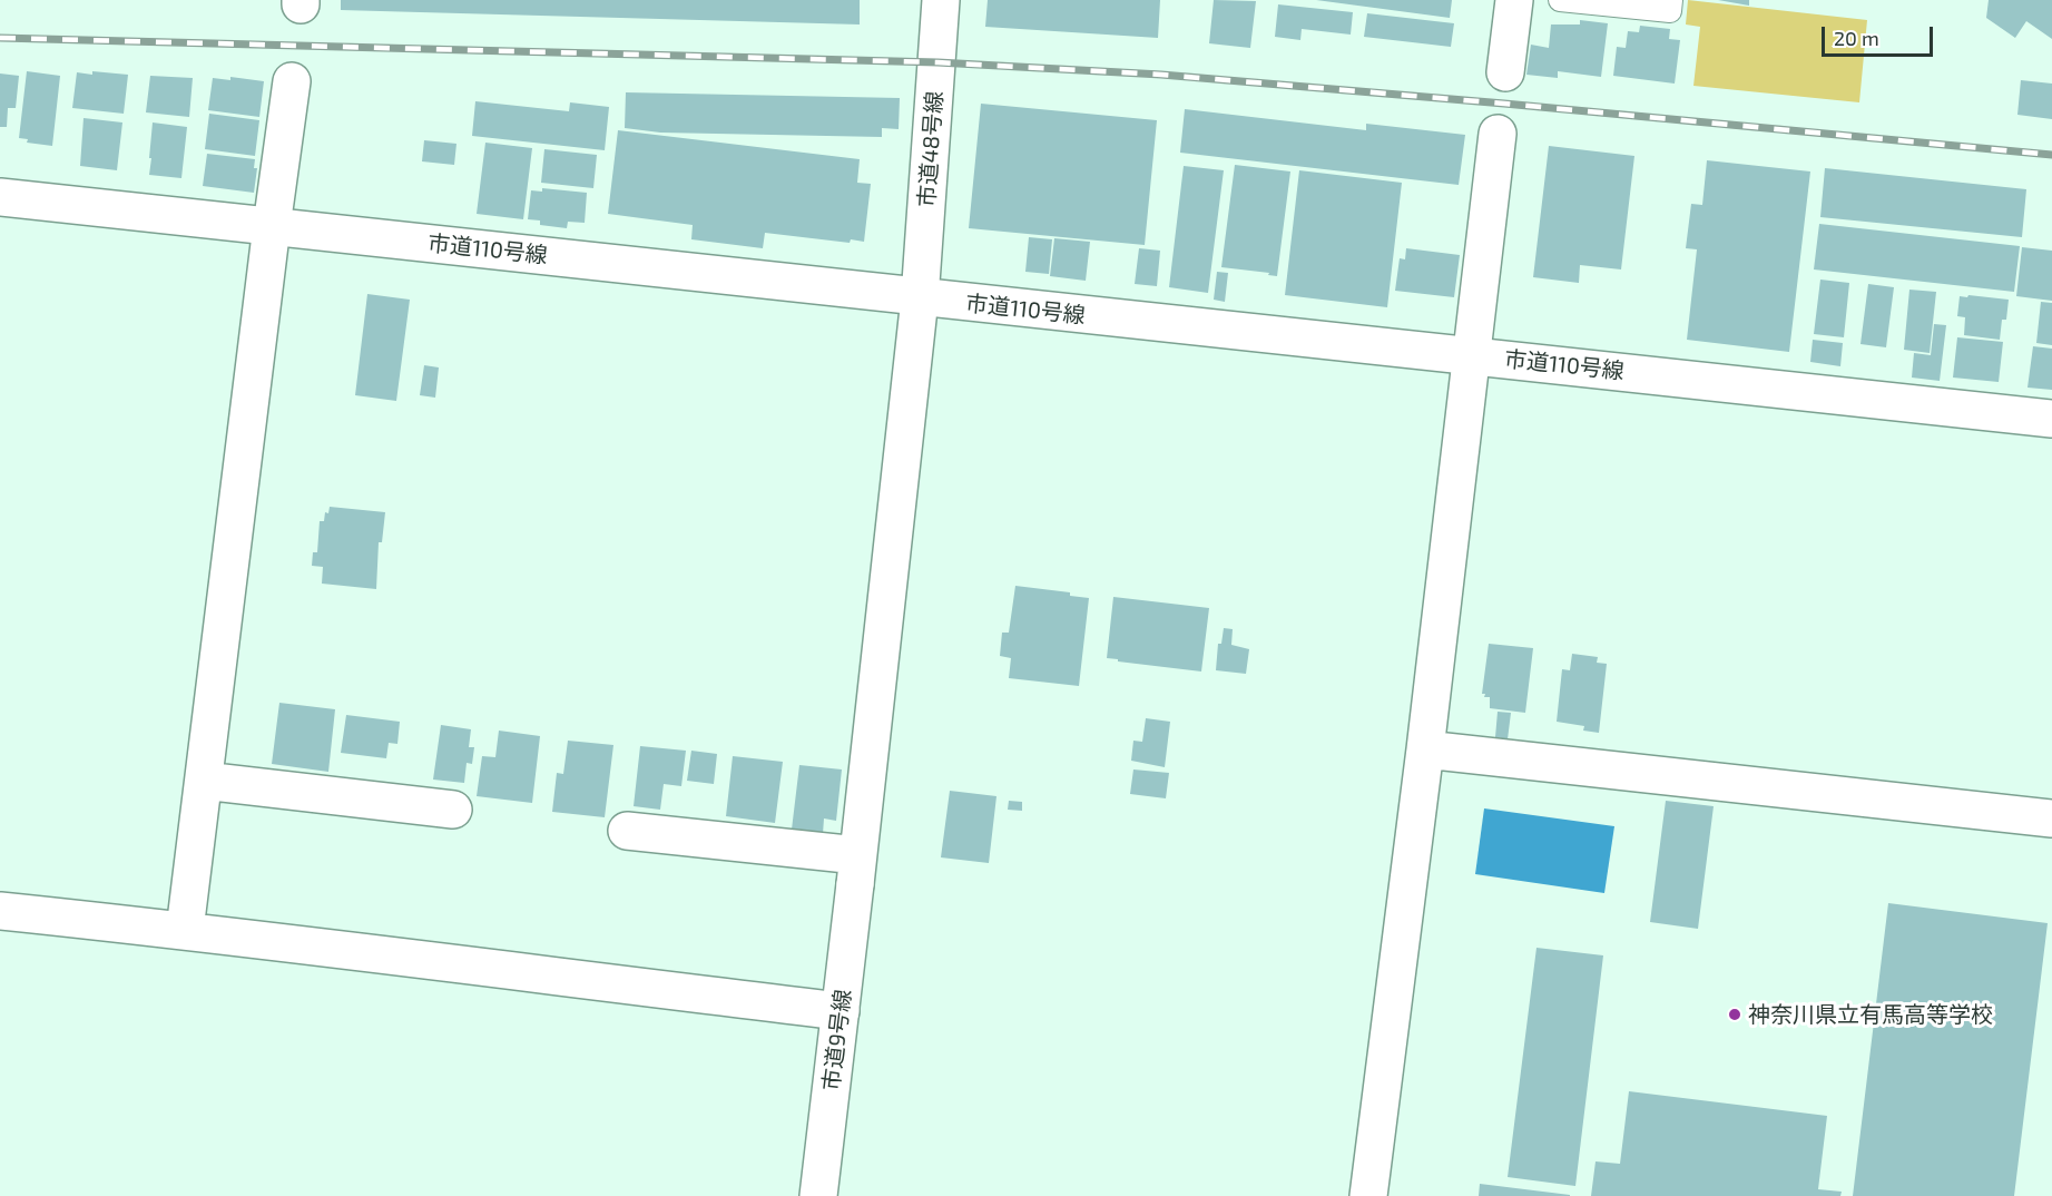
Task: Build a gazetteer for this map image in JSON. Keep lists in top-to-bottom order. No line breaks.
{"streets":{"street":["市道48号線","市道110号線","市道9号線"]},"crossings":[["市道48号線","市道110号線"],["市道48号線","市道9号線"]],"places":["神奈川県立有馬高等学校"],"scale_bar":"20 m"}
